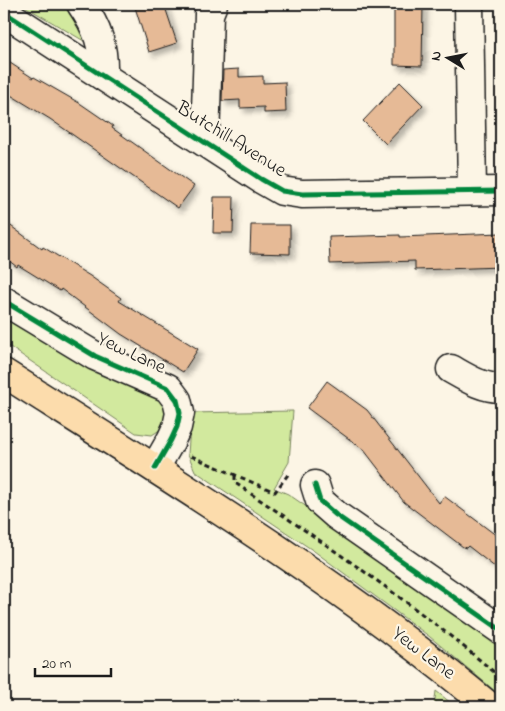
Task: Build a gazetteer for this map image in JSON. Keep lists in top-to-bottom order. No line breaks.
{"streets":{"main road":["Yew Lane"],"street":["Butchill Avenue"]},"scale_bar":"20 m","north":"left"}
